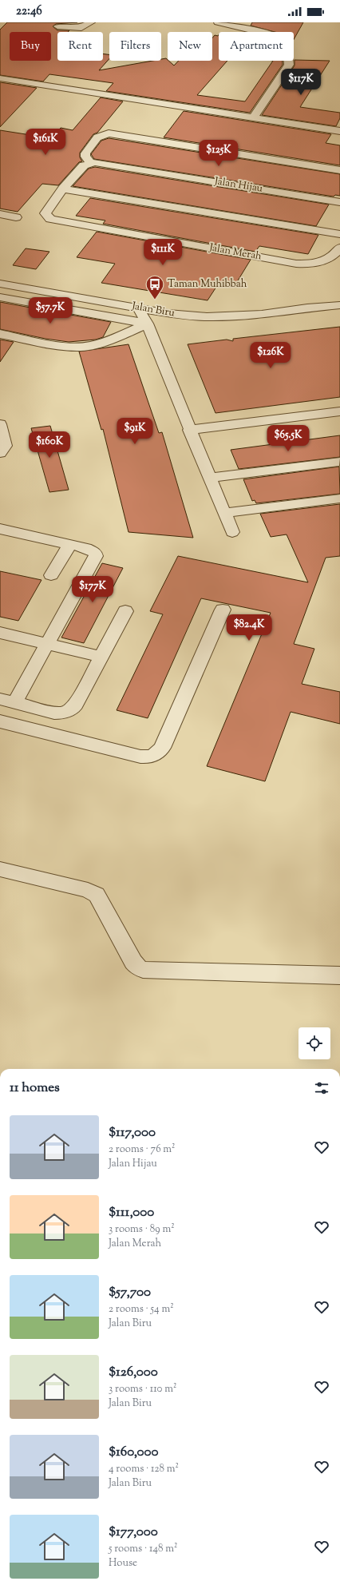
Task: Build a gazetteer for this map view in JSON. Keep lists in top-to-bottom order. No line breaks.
{"streets":{"street":["Jalan Hijau","Jalan Merah","Jalan Biru"]},"places":{"bus stop":["Taman Muhibbah"]},"page":{"status":"22:46","chip":["Buy","Rent","Filters","New","Apartment"],"price":["$117K","$161K","$125K","$111K","$57.7K","$126K","$91K","$65.5K","$160K","$177K","$82.4K"],"heading":"11 homes","list":[{"name":"$117,000","note":"2 rooms · 76 m² · Jalan Hijau"},{"name":"$111,000","note":"3 rooms · 89 m² · Jalan Merah"},{"name":"$57,700","note":"2 rooms · 54 m² · Jalan Biru"},{"name":"$126,000","note":"3 rooms · 110 m² · Jalan Biru"},{"name":"$160,000","note":"4 rooms · 128 m² · Jalan Biru"},{"name":"$177,000","note":"5 rooms · 148 m² · House"}]}}
